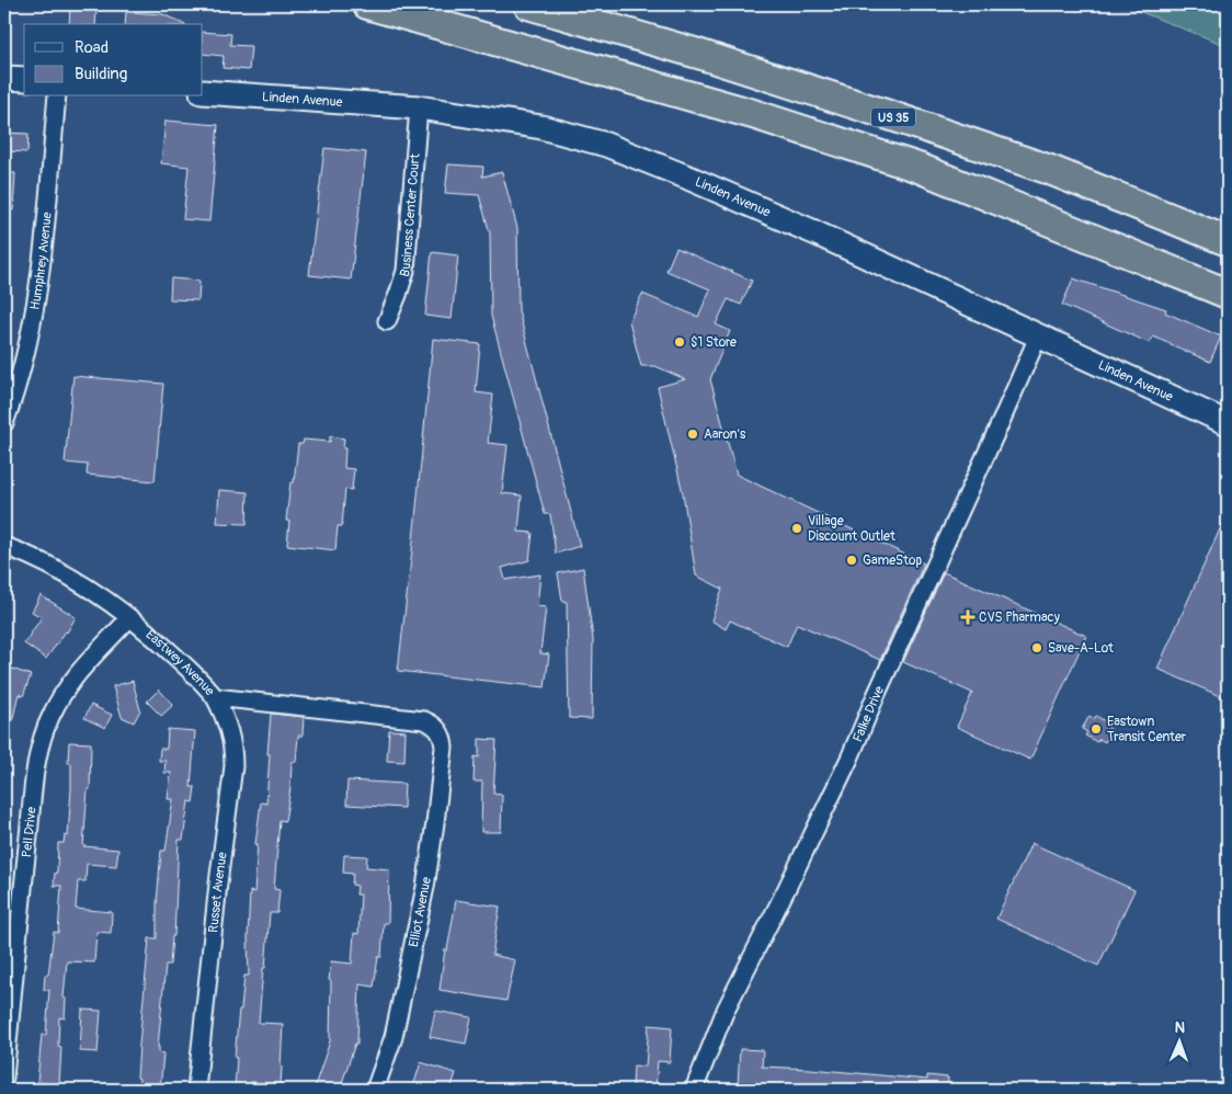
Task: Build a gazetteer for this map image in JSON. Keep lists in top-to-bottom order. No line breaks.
{"streets":{"highway":["US 35"],"main road":["Linden Avenue"],"street":["Business Center Court","Humphrey Avenue","Eastwey Avenue","Falke Drive","Pell Drive","Russet Avenue","Elliot Avenue"]},"crossings":[["Linden Avenue","Business Center Court"],["Linden Avenue","Falke Drive"],["Eastwey Avenue","Pell Drive"],["Eastwey Avenue","Russet Avenue"],["Eastwey Avenue","Elliot Avenue"]],"places":{"other":["$1 Store","Aaron's","Village Discount Outlet","GameStop","Save-A-Lot","Eastown Transit Center"],"health":["CVS Pharmacy"]},"legend":["Road","Building"],"north":"top"}
